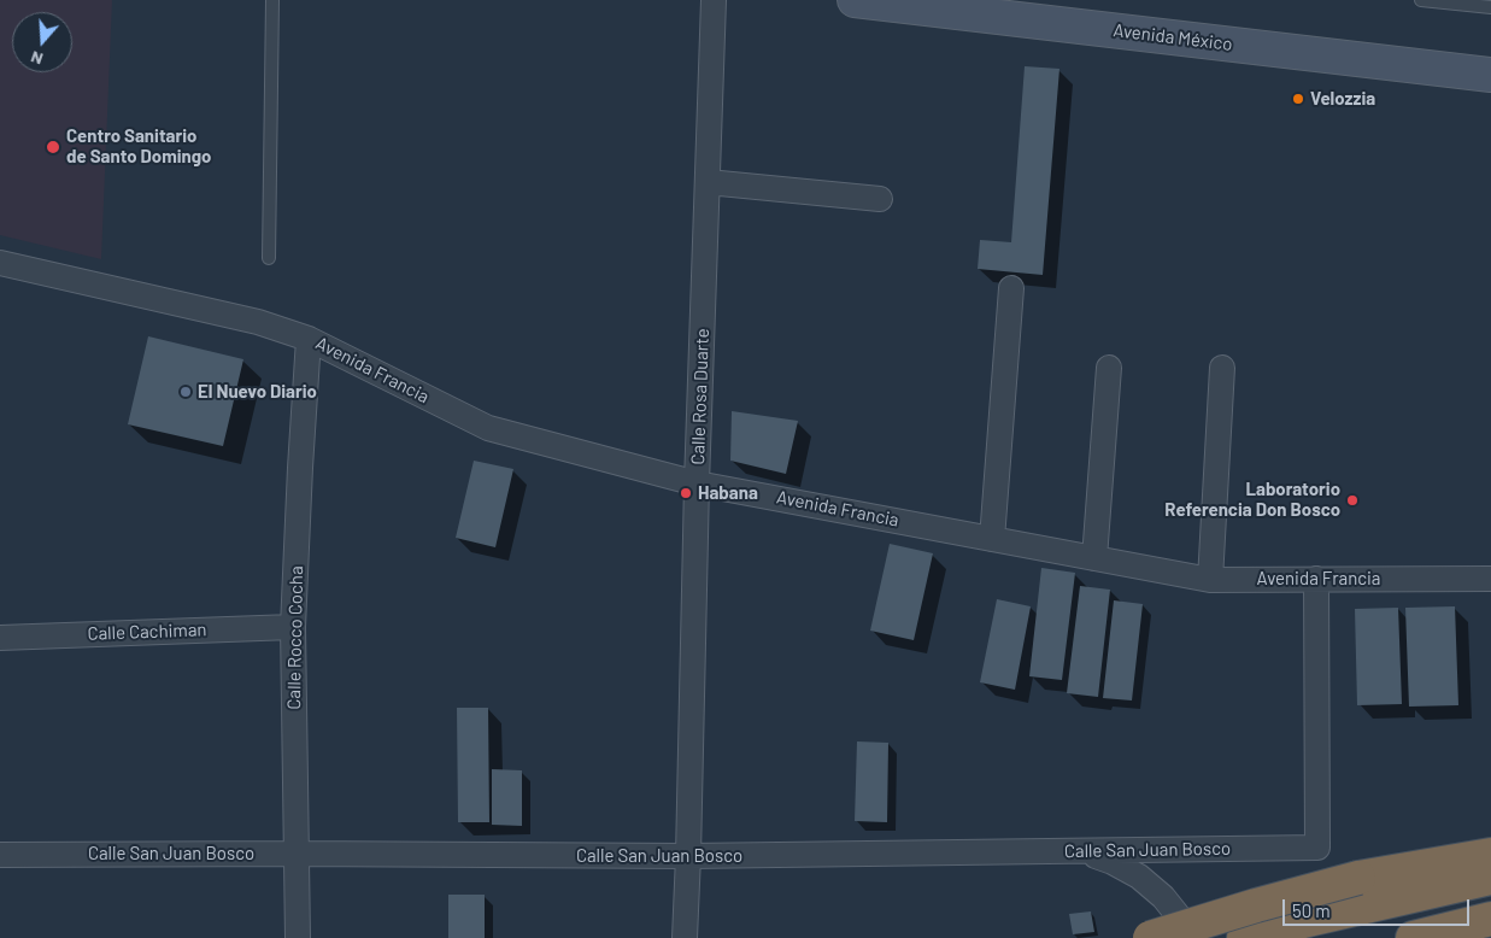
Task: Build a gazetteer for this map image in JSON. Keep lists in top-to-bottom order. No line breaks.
{"streets":{"main road":["Avenida México"],"street":["Avenida Francia","Calle Rosa Duarte","Calle Cachiman","Calle Rocco Cocha","Calle San Juan Bosco"]},"crossings":[["Avenida Francia","Calle Rosa Duarte"],["Avenida Francia","Calle Rocco Cocha"],["Avenida Francia","Calle San Juan Bosco"],["Calle Rosa Duarte","Calle San Juan Bosco"],["Calle Cachiman","Calle Rocco Cocha"],["Calle Rocco Cocha","Calle San Juan Bosco"]],"places":["Velozzia","Centro Sanitario de Santo Domingo","El Nuevo Diario","Habana","Laboratorio Referencia Don Bosco"],"scale_bar":"50 m","north":"bottom"}
